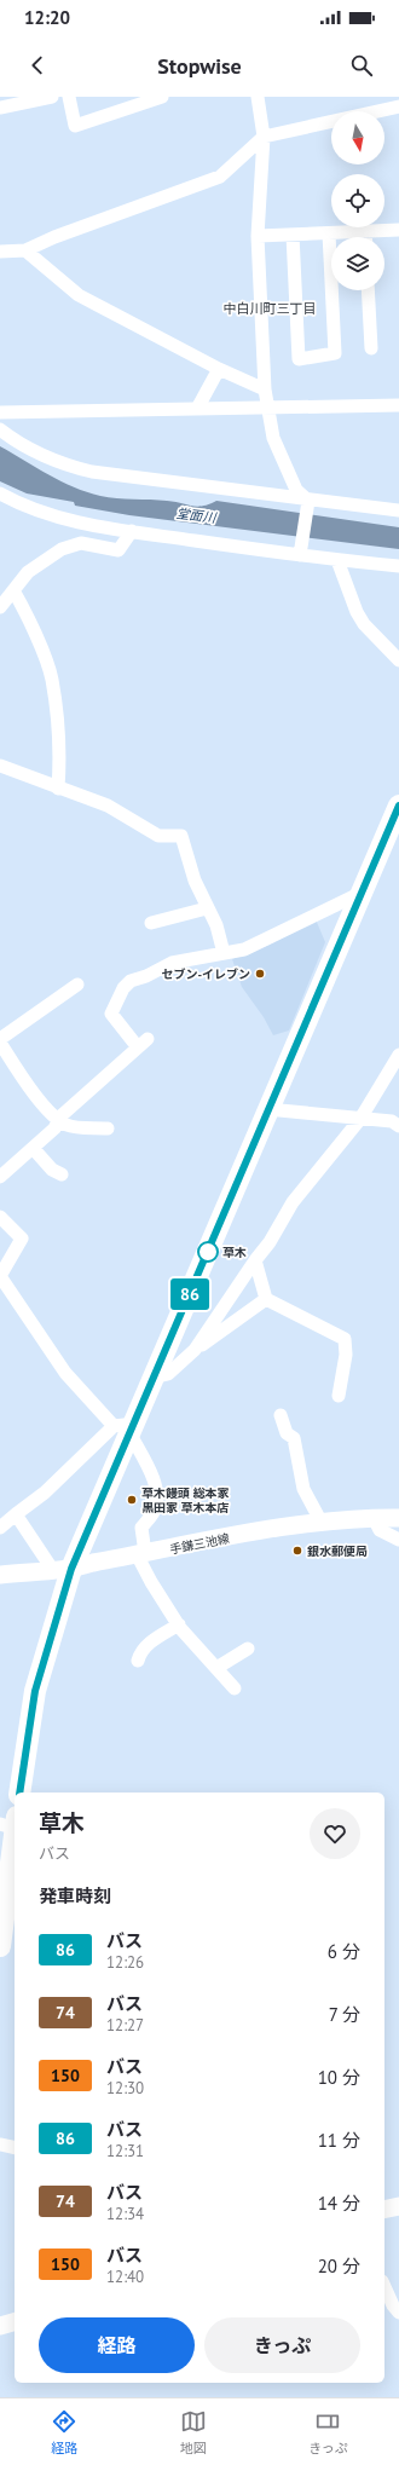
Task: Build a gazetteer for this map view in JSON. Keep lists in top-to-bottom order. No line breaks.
{"streets":{"main road":["手鎌三池線"]},"districts":["中白川町三丁目"],"water":["堂面川"],"places":["セブン-イレブン","草木","草木饅頭 総本家 黒田家 草木本店","銀水郵便局"],"lines":["bus line 86"],"north":"bottom","page":{"status":"12:20","header":"Stopwise","on_map":"86","heading":[["草木","バス"],"発車時刻"],"list":[{"mark":"86","name":"バス","note":"12:26","value":"6 分"},{"mark":"74","name":"バス","note":"12:27","value":"7 分"},{"mark":"150","name":"バス","note":"12:30","value":"10 分"},{"mark":"86","name":"バス","note":"12:31","value":"11 分"},{"mark":"74","name":"バス","note":"12:34","value":"14 分"},{"mark":"150","name":"バス","note":"12:40","value":"20 分"}],"buttons":["経路","きっぷ"],"tabs":["経路","地図","きっぷ"]}}
